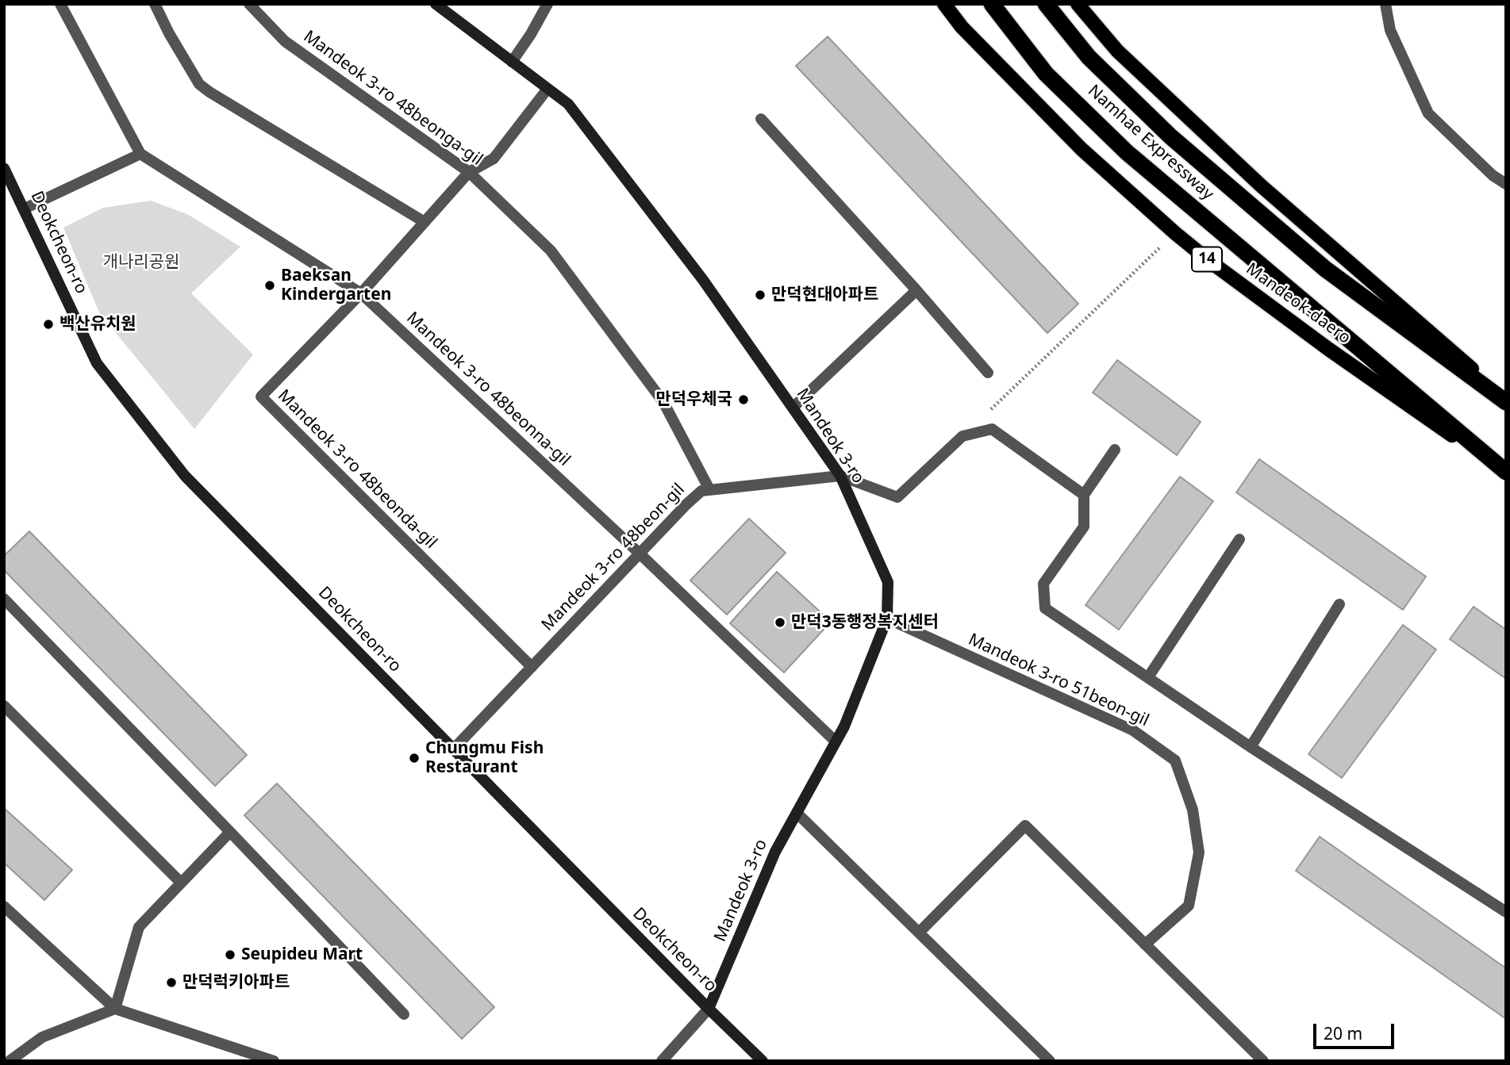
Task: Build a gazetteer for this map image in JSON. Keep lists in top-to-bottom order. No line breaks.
{"streets":{"highway":["Namhae Expressway"],"main road":["Deokcheon-ro","14","Mandeok-daero","Mandeok 3-ro"],"street":["Mandeok 3-ro 48beonga-gil","Mandeok 3-ro 48beonna-gil","Mandeok 3-ro 48beonda-gil","Mandeok 3-ro 48beon-gil","Mandeok 3-ro 51beon-gil"]},"crossings":[["Mandeok 3-ro 48beonga-gil","Mandeok 3-ro 48beon-gil"],["Namhae Expressway","Mandeok-daero"],["Deokcheon-ro","Mandeok 3-ro"],["Deokcheon-ro","Mandeok 3-ro 48beon-gil"],["Mandeok 3-ro 48beonna-gil","Mandeok 3-ro"],["Mandeok 3-ro 48beonna-gil","Mandeok 3-ro 48beonda-gil"],["Mandeok 3-ro 48beonna-gil","Mandeok 3-ro 48beon-gil"],["Mandeok 3-ro","Mandeok 3-ro 48beon-gil"],["Mandeok 3-ro","Mandeok 3-ro 51beon-gil"],["Mandeok 3-ro 48beonda-gil","Mandeok 3-ro 48beon-gil"]],"parks":["개나리공원"],"places":["Baeksan Kindergarten","만덕현대아파트","백산유치원","만덕우체국","만덕3동행정복지센터","Chungmu Fish Restaurant","Seupideu Mart","만덕럭키아파트"],"scale_bar":"20 m"}
